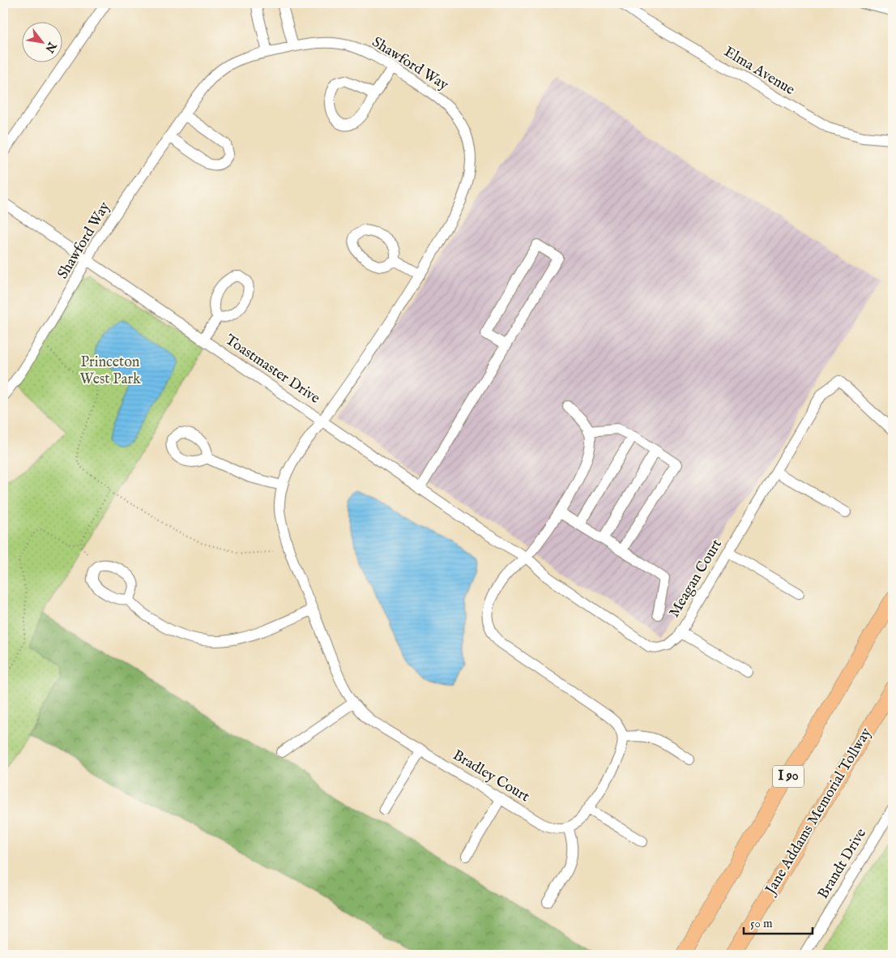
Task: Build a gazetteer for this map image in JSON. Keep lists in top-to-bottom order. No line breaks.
{"streets":{"highway":["I 90","Jane Addams Memorial Tollway"],"street":["Shawford Way","Elma Avenue","Toastmaster Drive","Meagan Court","Bradley Court","Brandt Drive"]},"crossings":[["Shawford Way","Toastmaster Drive"],["Shawford Way","Bradley Court"],["Toastmaster Drive","Meagan Court"],["Toastmaster Drive","Bradley Court"]],"parks":["Princeton West Park"],"scale_bar":"50 m","north":"bottom right"}
